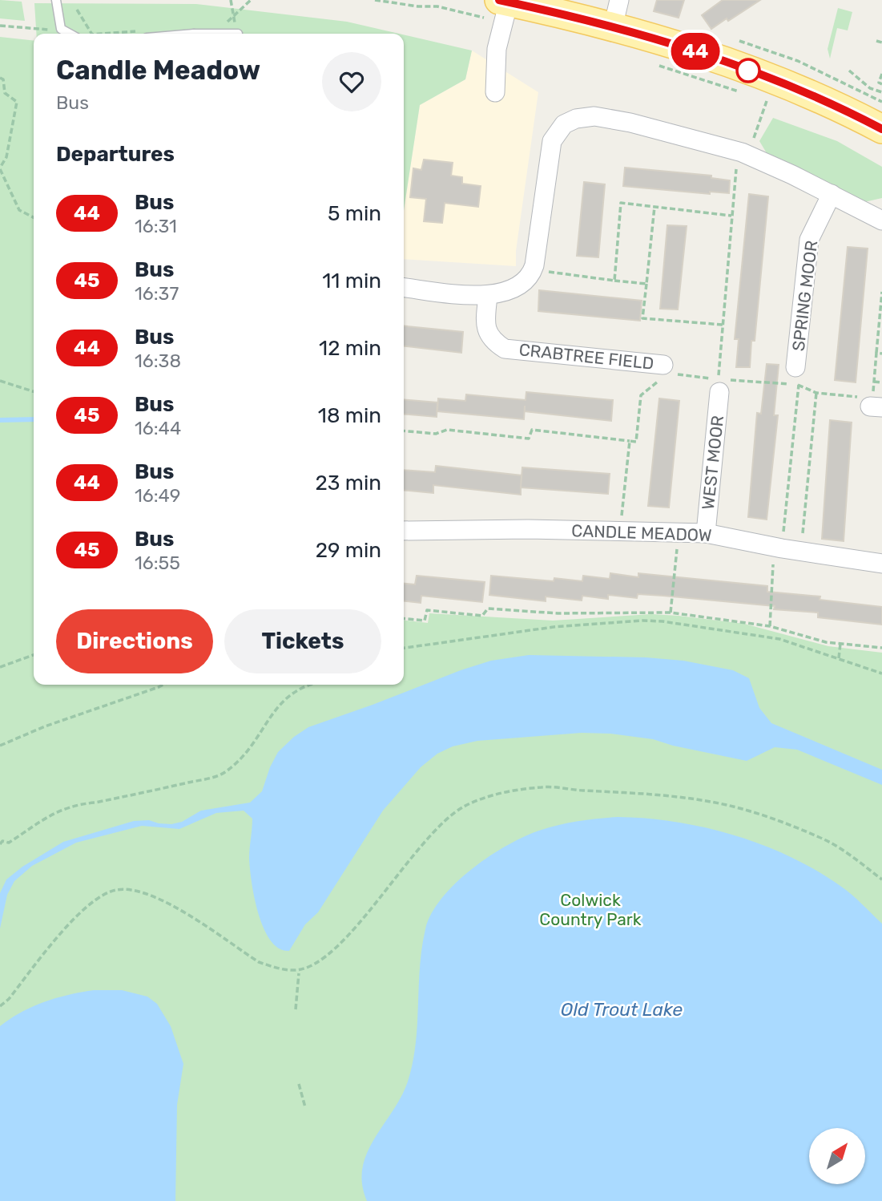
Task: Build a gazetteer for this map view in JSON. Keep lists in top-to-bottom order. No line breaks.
{"streets":{"street":["SPRING MOOR","CRABTREE FIELD","WEST MOOR","CANDLE MEADOW"]},"crossings":[["WEST MOOR","CANDLE MEADOW"]],"water":["Old Trout Lake"],"parks":["Colwick Country Park"],"lines":["bus line 44"],"north":"top right","page":{"on_map":"44","heading":[["Candle Meadow","Bus"],"Departures"],"list":[{"mark":"44","name":"Bus","note":"16:31","value":"5 min"},{"mark":"45","name":"Bus","note":"16:37","value":"11 min"},{"mark":"44","name":"Bus","note":"16:38","value":"12 min"},{"mark":"45","name":"Bus","note":"16:44","value":"18 min"},{"mark":"44","name":"Bus","note":"16:49","value":"23 min"},{"mark":"45","name":"Bus","note":"16:55","value":"29 min"}],"buttons":["Directions","Tickets"]}}
